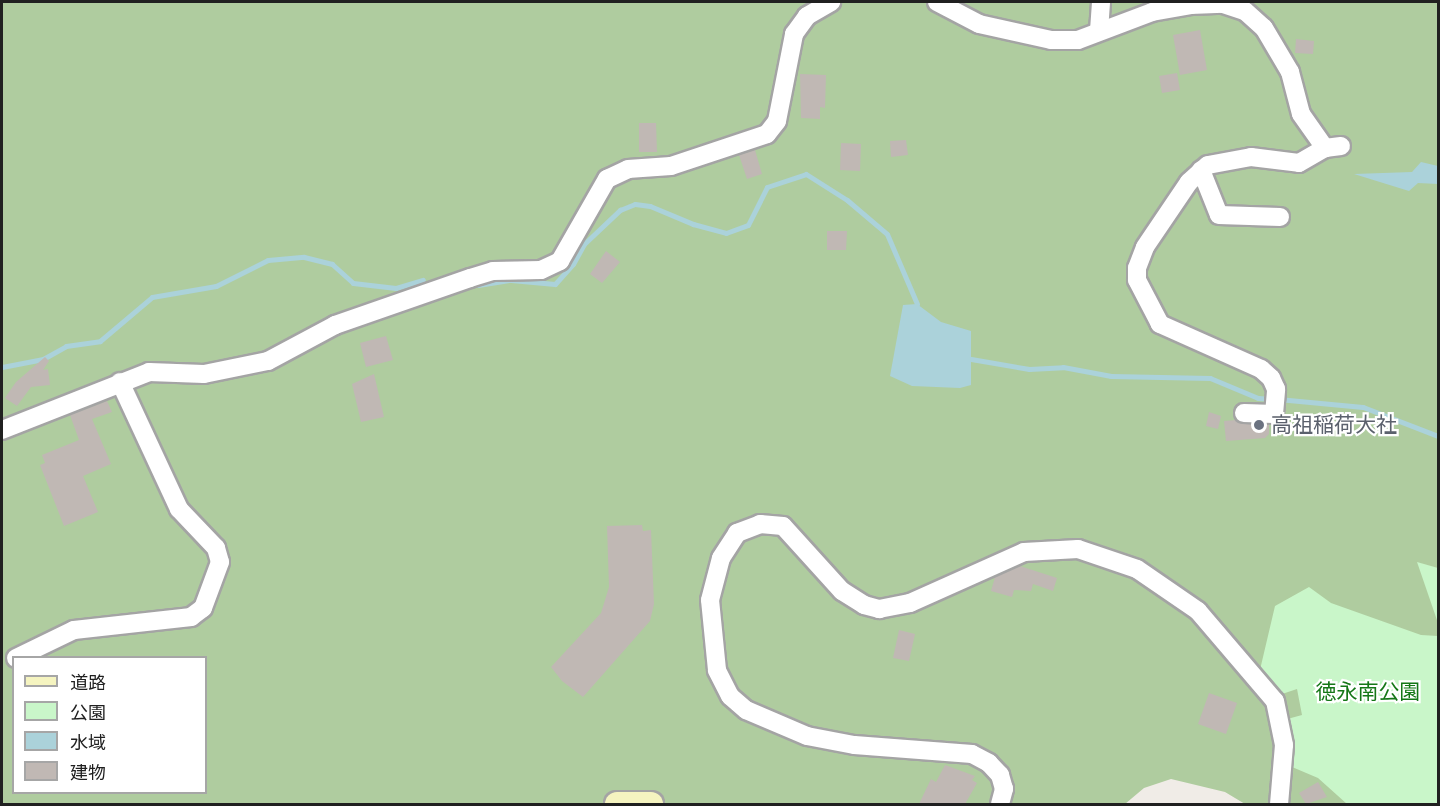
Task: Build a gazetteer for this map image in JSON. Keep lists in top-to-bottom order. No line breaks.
{"parks":["徳永南公園"],"places":["高祖稲荷大社"],"legend":["道路","公園","水域","建物"]}
